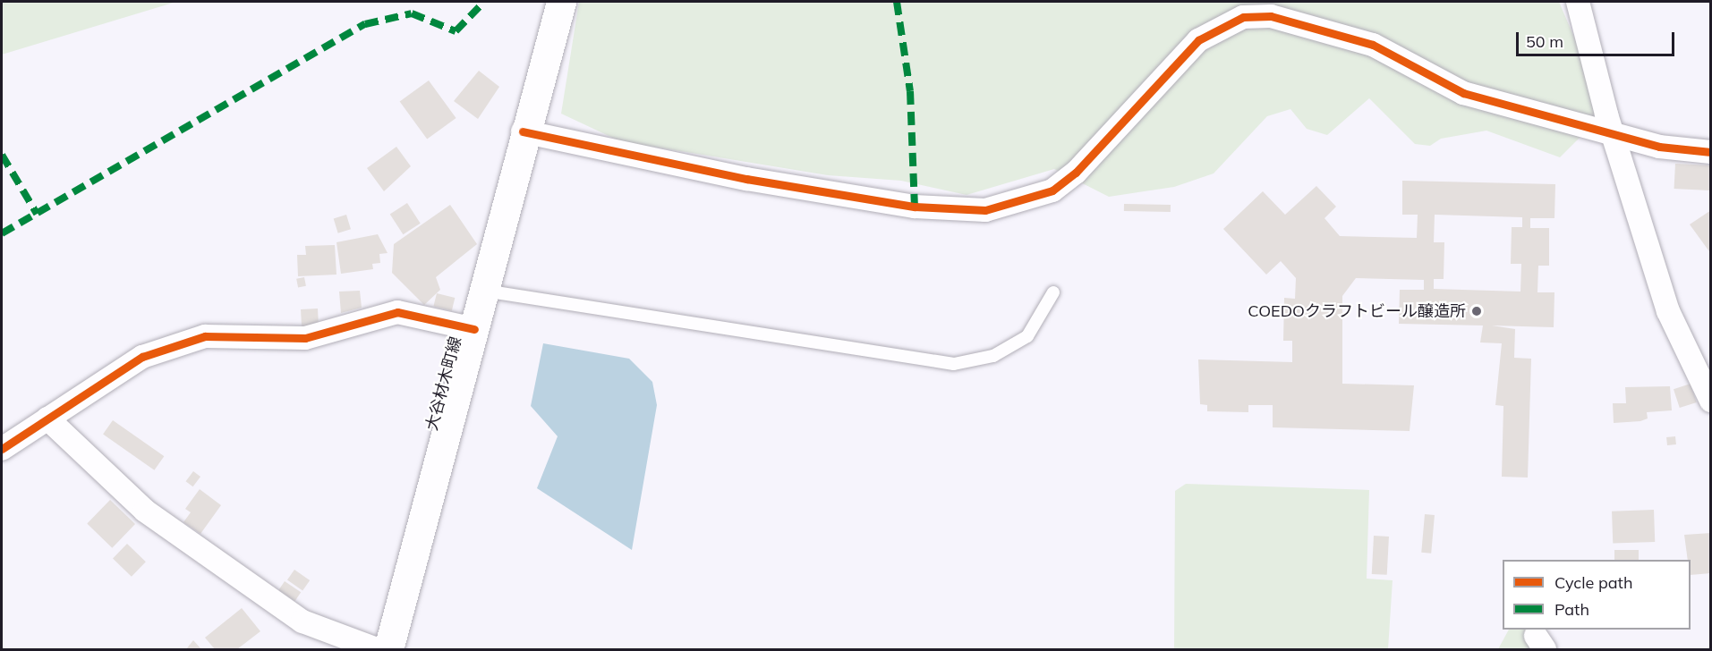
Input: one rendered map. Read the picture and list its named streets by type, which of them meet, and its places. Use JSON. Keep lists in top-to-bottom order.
{
  "streets": {
    "main road": ["大谷材木町線"]
  },
  "places": ["COEDOクラフトビール醸造所"],
  "legend": ["Cycle path", "Path"],
  "scale_bar": "50 m"
}
